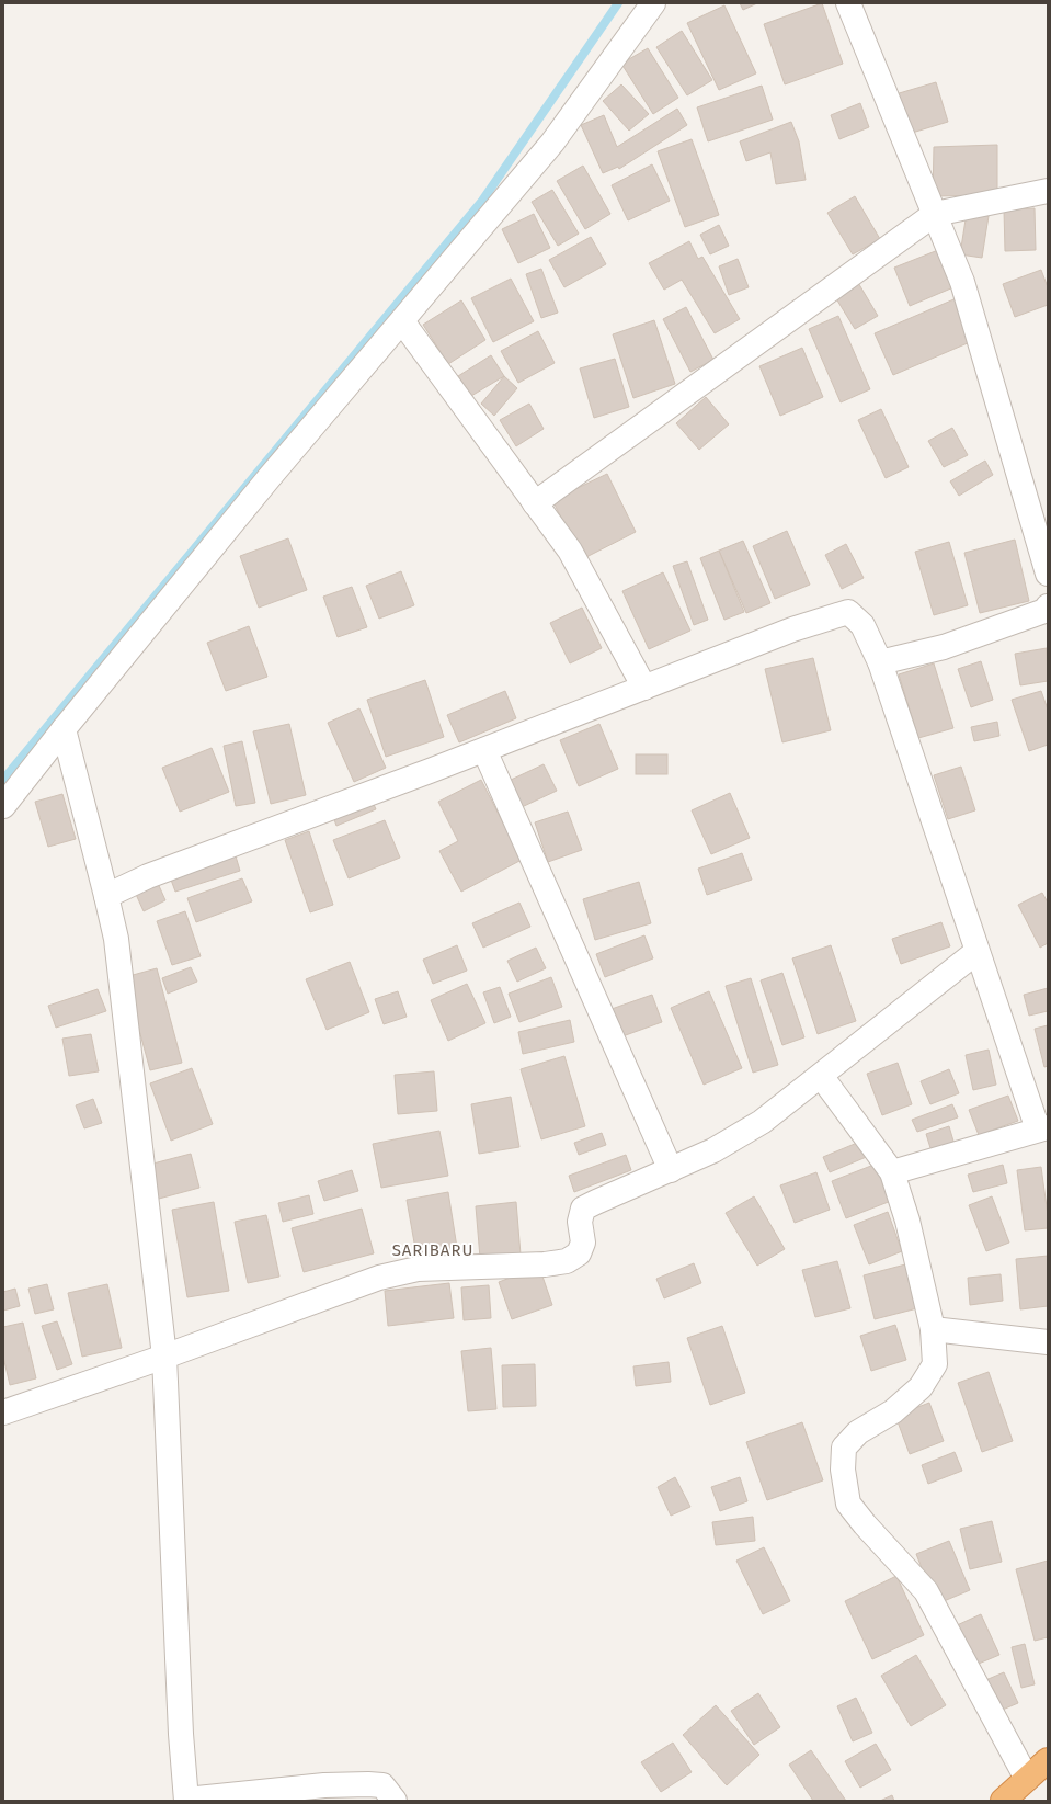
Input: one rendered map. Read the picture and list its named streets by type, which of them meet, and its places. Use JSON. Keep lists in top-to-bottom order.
{
  "districts": ["SARIBARU"]
}
